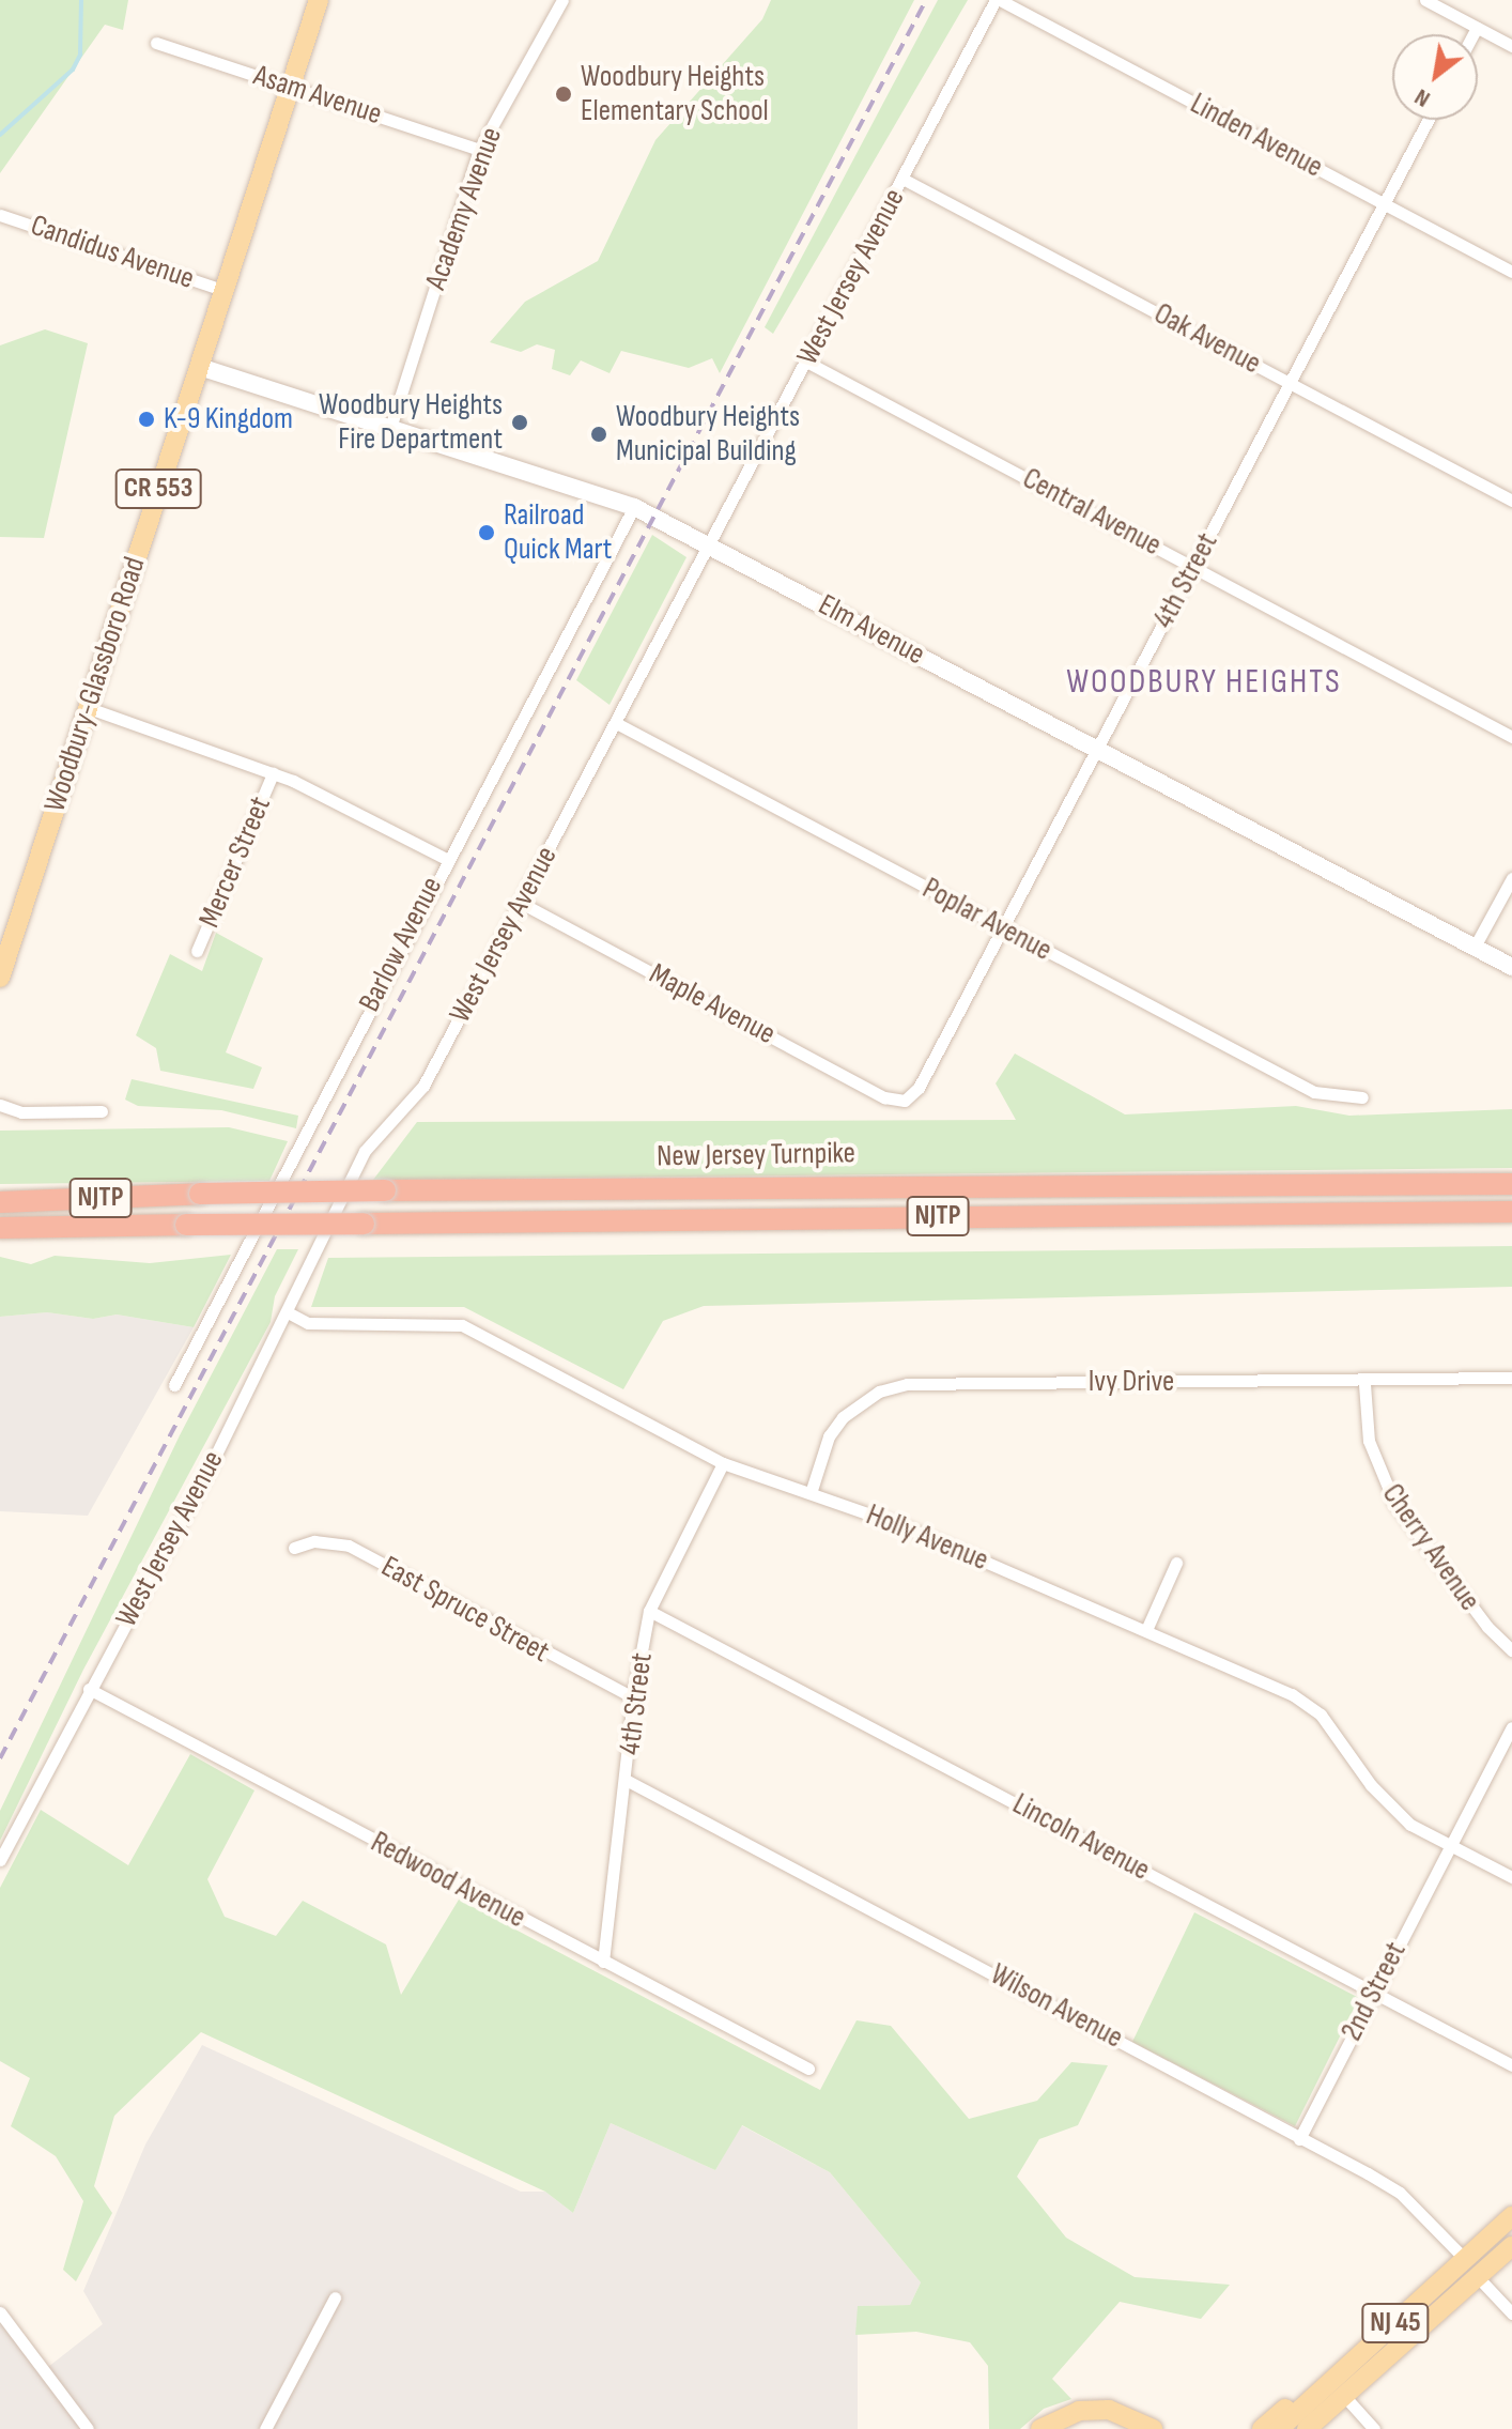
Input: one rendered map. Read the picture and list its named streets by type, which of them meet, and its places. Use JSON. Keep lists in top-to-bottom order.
{
  "streets": {
    "highway": ["New Jersey Turnpike", "NJTP"],
    "main road": [
      "CR 553",
      "Elm Avenue",
      "Woodbury-Glassboro Road",
      "NJ 45"
    ],
    "street": [
      "Asam Avenue",
      "Linden Avenue",
      "Academy Avenue",
      "Candidus Avenue",
      "West Jersey Avenue",
      "Oak Avenue",
      "Central Avenue",
      "4th Street",
      "Mercer Street",
      "Poplar Avenue",
      "Barlow Avenue",
      "Maple Avenue",
      "Ivy Drive",
      "Holly Avenue",
      "Cherry Avenue",
      "East Spruce Street",
      "Lincoln Avenue",
      "Redwood Avenue",
      "2nd Street",
      "Wilson Avenue"
    ]
  },
  "crossings": [
    ["Asam Avenue", "Academy Avenue"],
    ["Asam Avenue", "Woodbury-Glassboro Road"],
    ["Linden Avenue", "West Jersey Avenue"],
    ["Linden Avenue", "4th Street"],
    ["Academy Avenue", "Elm Avenue"],
    ["Candidus Avenue", "Woodbury-Glassboro Road"],
    ["West Jersey Avenue", "Oak Avenue"],
    ["West Jersey Avenue", "Central Avenue"],
    ["West Jersey Avenue", "Elm Avenue"],
    ["West Jersey Avenue", "Poplar Avenue"],
    ["West Jersey Avenue", "Maple Avenue"],
    ["West Jersey Avenue", "Holly Avenue"],
    ["West Jersey Avenue", "Redwood Avenue"],
    ["Oak Avenue", "4th Street"],
    ["Central Avenue", "4th Street"],
    ["4th Street", "Elm Avenue"],
    ["4th Street", "Poplar Avenue"],
    ["4th Street", "Maple Avenue"],
    ["4th Street", "Holly Avenue"],
    ["4th Street", "East Spruce Street"],
    ["4th Street", "Lincoln Avenue"],
    ["4th Street", "Redwood Avenue"],
    ["4th Street", "Wilson Avenue"],
    ["Elm Avenue", "Woodbury-Glassboro Road"],
    ["Elm Avenue", "Barlow Avenue"],
    ["Ivy Drive", "Holly Avenue"],
    ["Ivy Drive", "Cherry Avenue"],
    ["Holly Avenue", "2nd Street"],
    ["Lincoln Avenue", "2nd Street"],
    ["2nd Street", "Wilson Avenue"],
    ["Wilson Avenue", "NJ 45"]
  ],
  "districts": ["WOODBURY HEIGHTS"],
  "places": [
    "Woodbury Heights Elementary School",
    "K-9 Kingdom",
    "Woodbury Heights Fire Department",
    "Woodbury Heights Municipal Building",
    "Railroad Quick Mart"
  ],
  "north": "bottom left"
}
